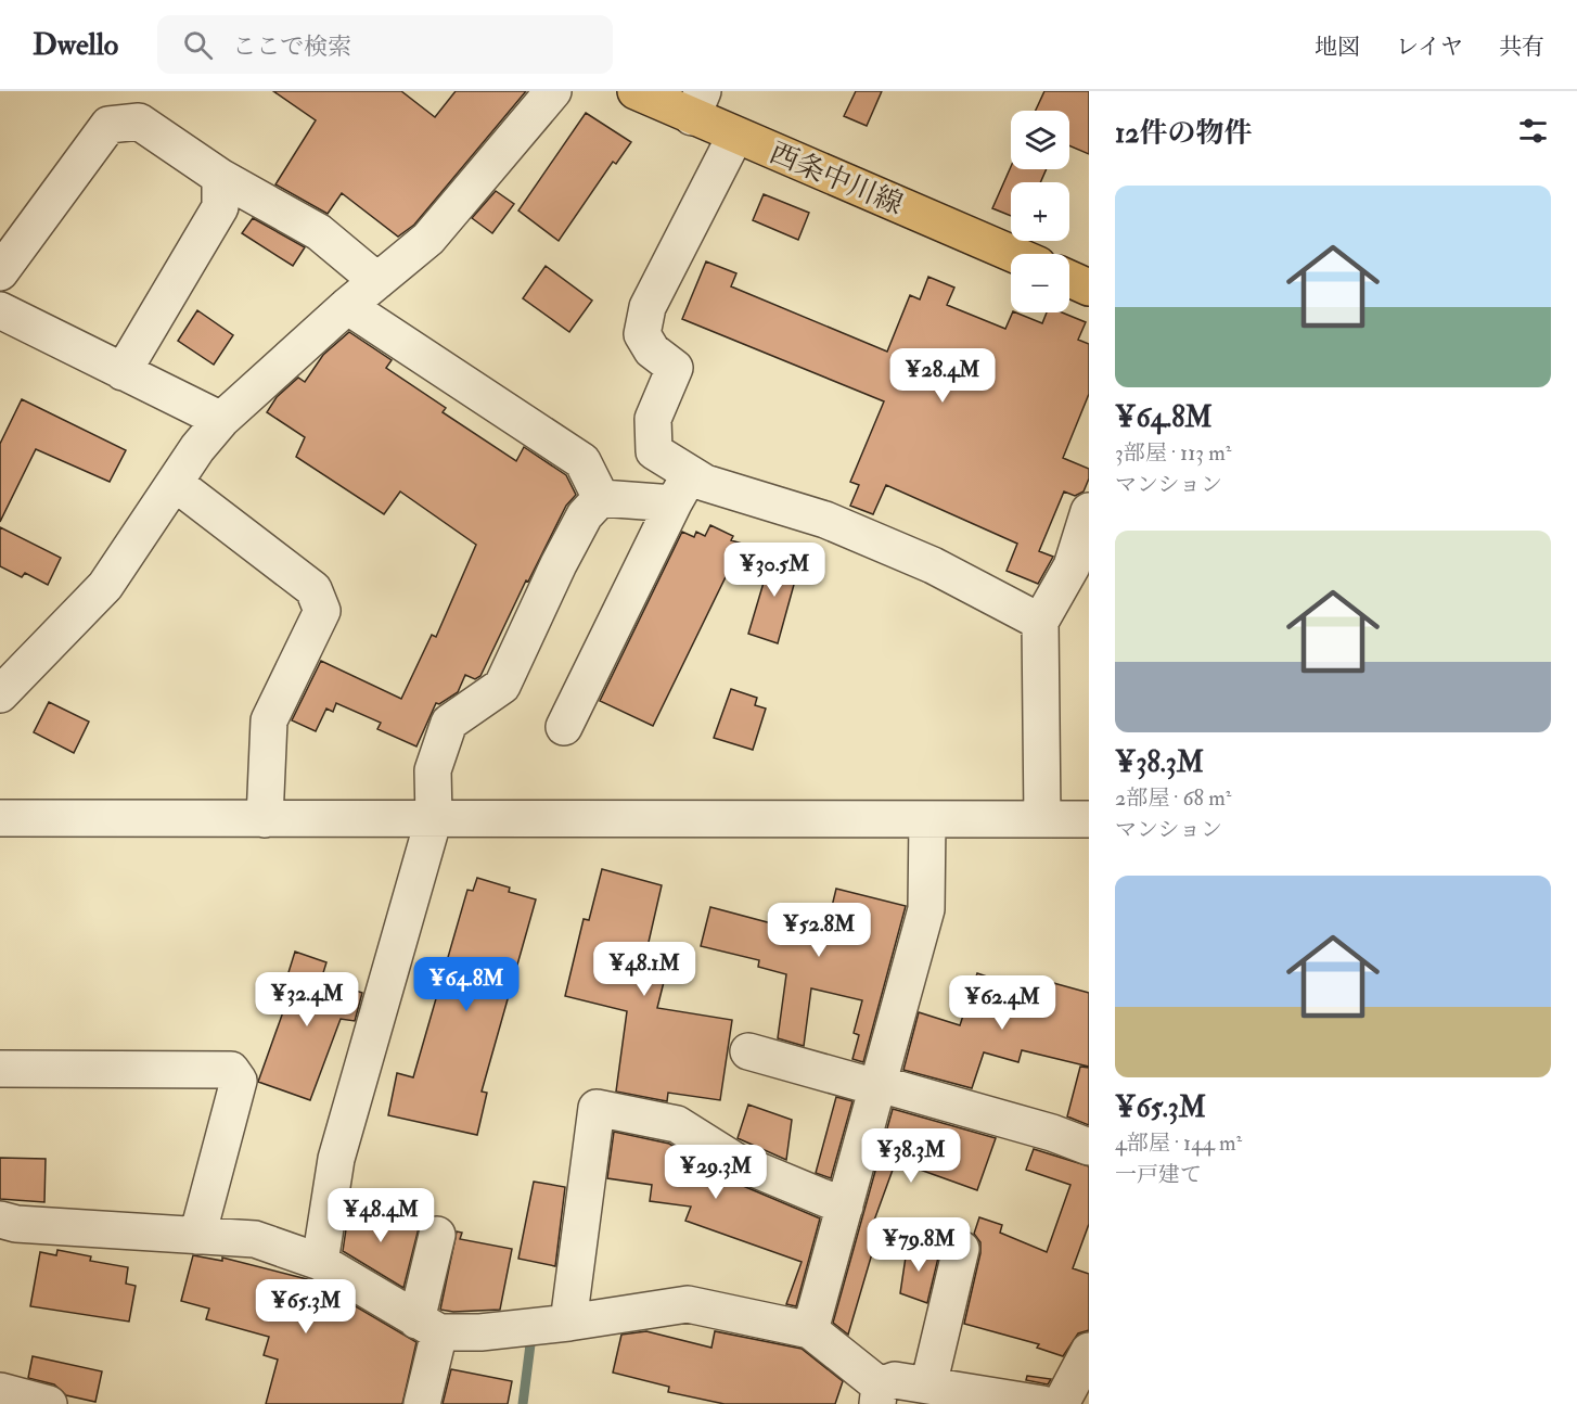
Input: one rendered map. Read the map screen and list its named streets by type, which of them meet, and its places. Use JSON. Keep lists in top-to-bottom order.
{
  "streets": {
    "main road": ["西条中川線"]
  },
  "page": {
    "header": "Dwello",
    "search": "ここで検索",
    "nav": ["地図", "レイヤ", "共有"],
    "heading": "12件の物件",
    "map_buttons": ["+", "−"],
    "list": [
      {
        "name": "¥64.8M",
        "note": "3部屋 · 113 m² · マンション"
      },
      {
        "name": "¥38.3M",
        "note": "2部屋 · 68 m² · マンション"
      },
      {
        "name": "¥65.3M",
        "note": "4部屋 · 144 m² · 一戸建て"
      }
    ],
    "price": [
      "¥28.4M",
      "¥30.5M",
      "¥52.8M",
      "¥48.1M",
      "¥64.8M",
      "¥32.4M",
      "¥62.4M",
      "¥38.3M",
      "¥29.3M",
      "¥48.4M",
      "¥79.8M",
      "¥65.3M"
    ]
  }
}
